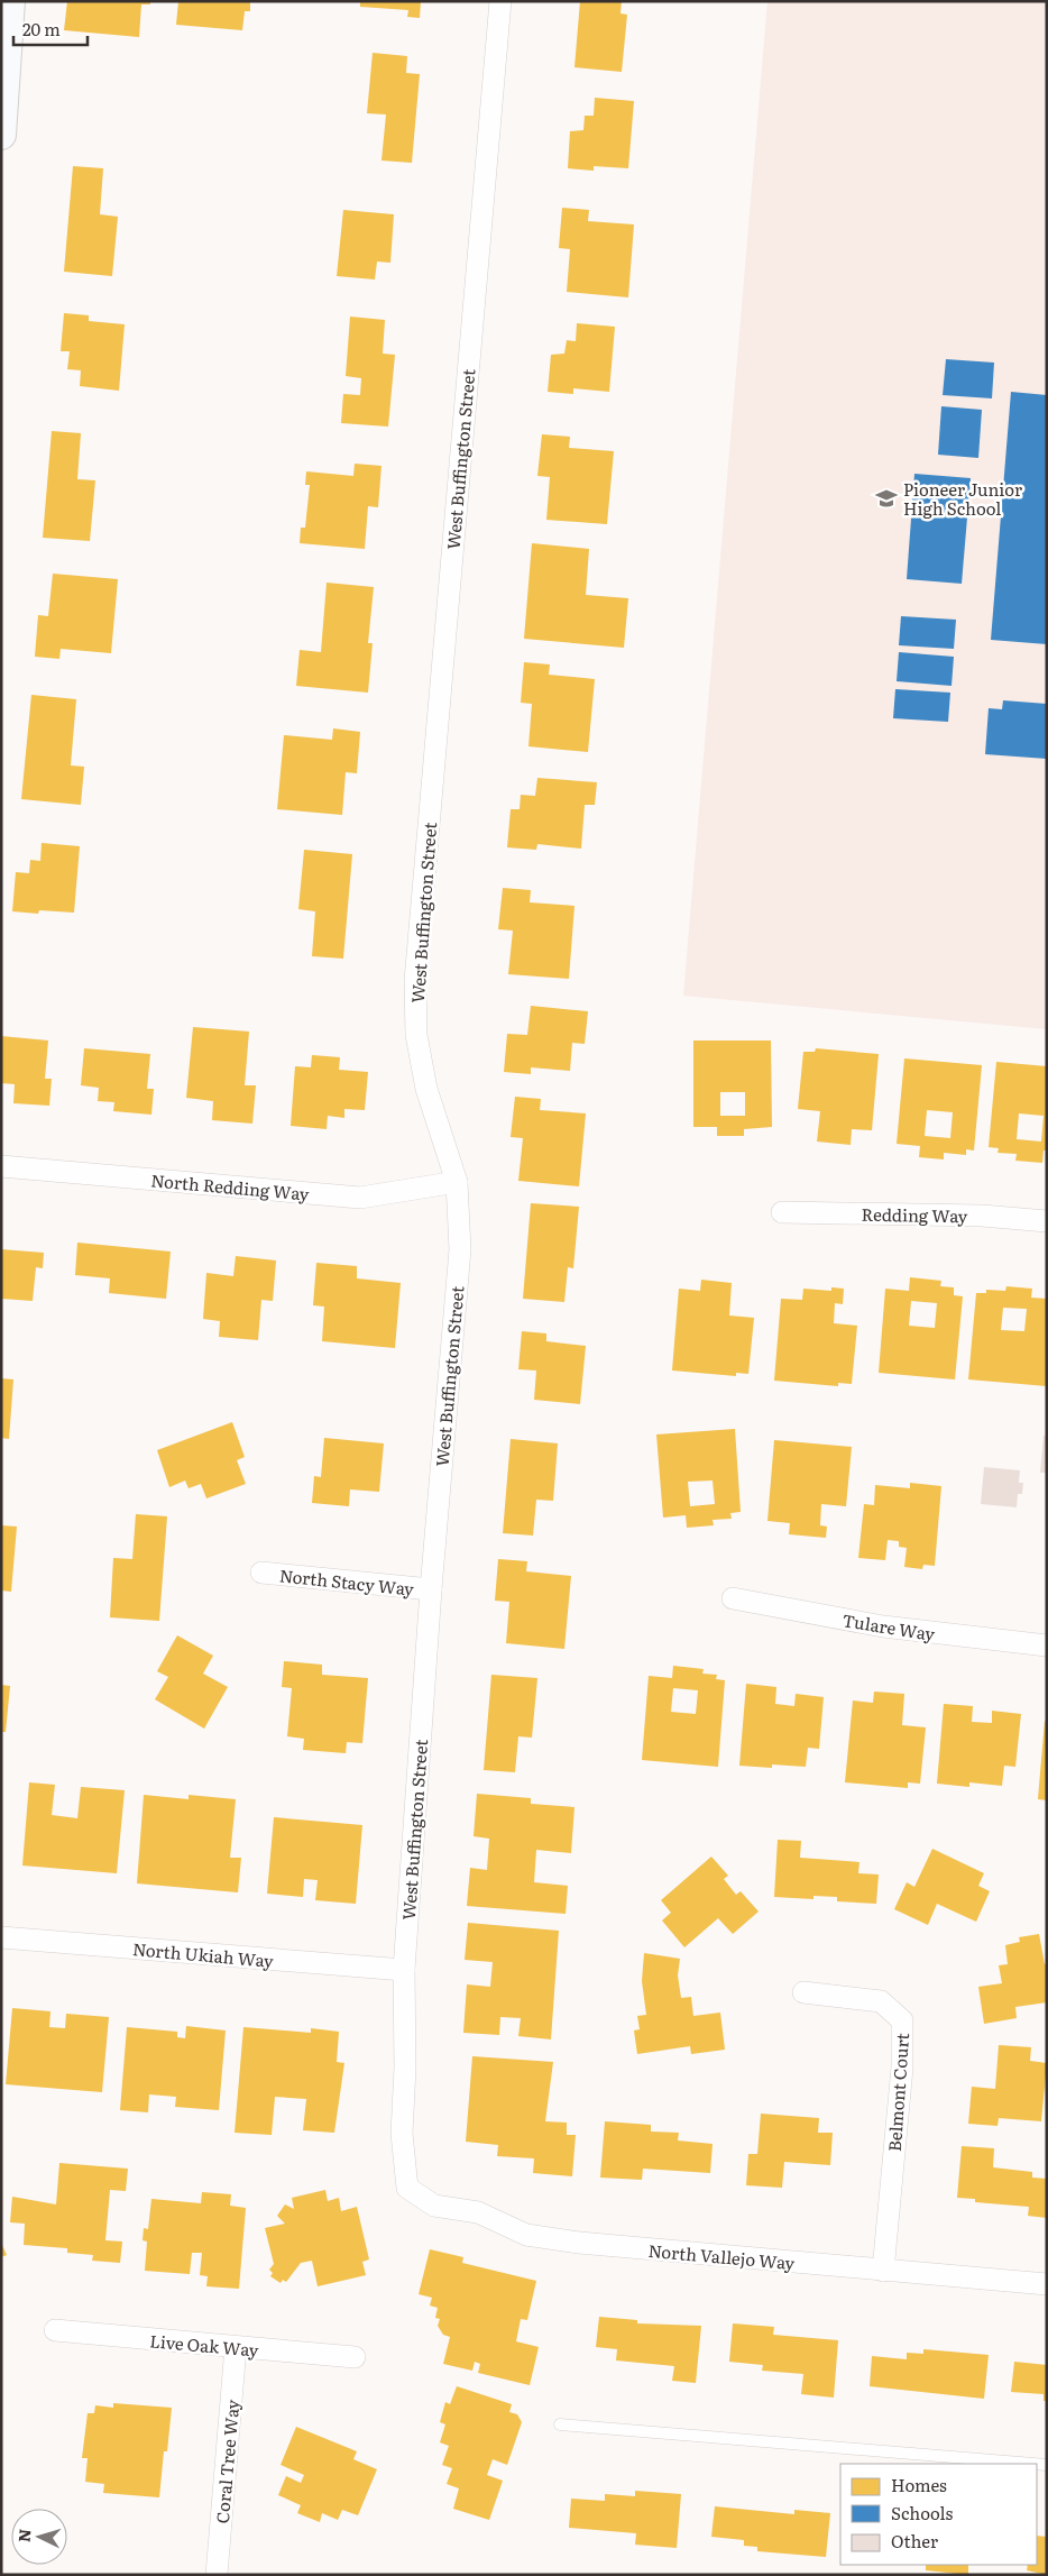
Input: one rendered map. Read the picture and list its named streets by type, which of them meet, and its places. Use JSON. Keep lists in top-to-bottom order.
{
  "streets": {
    "street": [
      "West Buffington Street",
      "North Redding Way",
      "Redding Way",
      "North Stacy Way",
      "Tulare Way",
      "North Ukiah Way",
      "Belmont Court",
      "North Vallejo Way",
      "Live Oak Way",
      "Coral Tree Way"
    ]
  },
  "crossings": [
    ["West Buffington Street", "North Redding Way"],
    ["West Buffington Street", "North Stacy Way"],
    ["West Buffington Street", "North Ukiah Way"],
    ["West Buffington Street", "North Vallejo Way"],
    ["Belmont Court", "North Vallejo Way"],
    ["Live Oak Way", "Coral Tree Way"]
  ],
  "places": {
    "school or university": ["Pioneer Junior High School"]
  },
  "legend": ["Homes", "Schools", "Other"],
  "scale_bar": "20 m",
  "north": "left"
}
